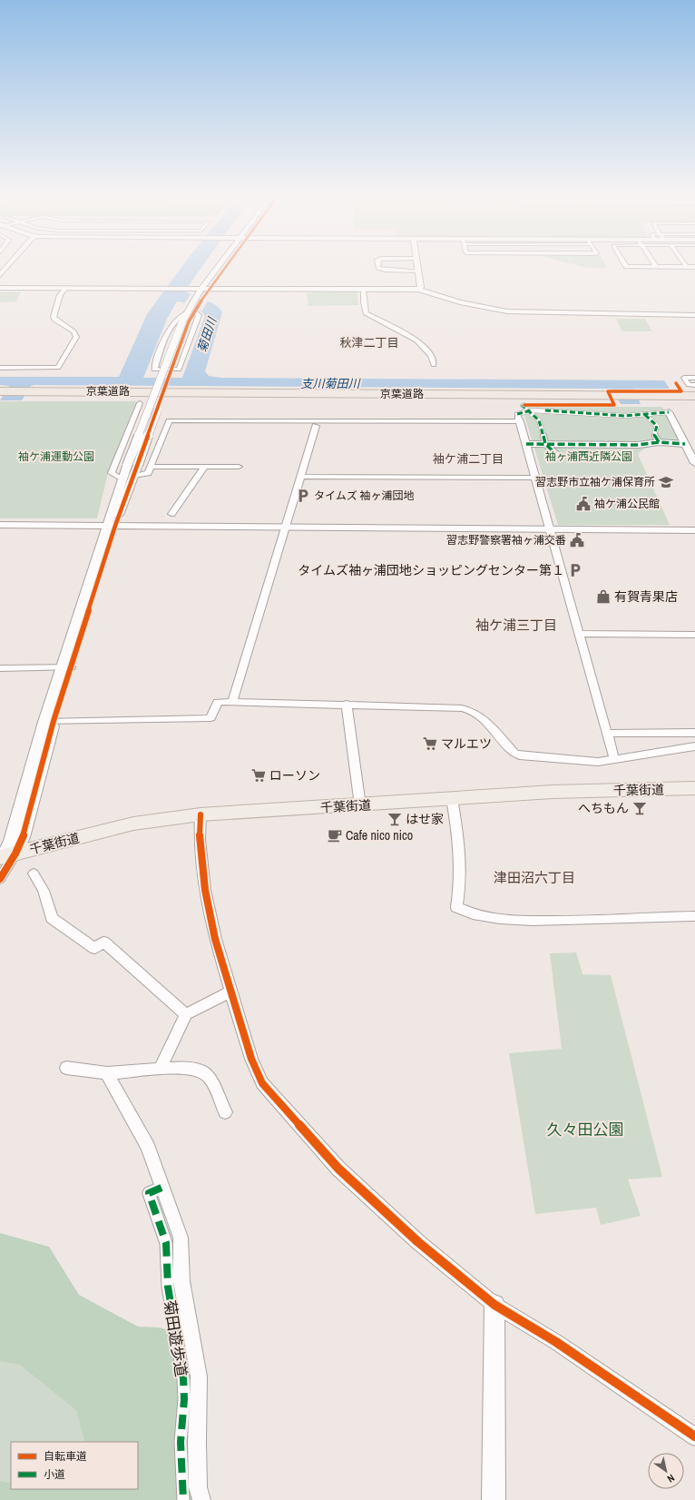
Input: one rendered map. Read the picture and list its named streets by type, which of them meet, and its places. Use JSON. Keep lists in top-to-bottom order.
{
  "streets": {
    "highway": ["京葉道路", "千葉街道"],
    "street": ["菊田遊歩道"]
  },
  "districts": [
    "秋津二丁目",
    "袖ケ浦二丁目",
    "袖ケ浦三丁目",
    "津田沼六丁目"
  ],
  "water": ["菊田川", "支川菊田川"],
  "parks": ["袖ケ浦運動公園", "袖ヶ浦西近隣公園", "久々田公園"],
  "places": {
    "school or university": ["習志野市立袖ケ浦保育所"],
    "parking": ["タイムズ 袖ヶ浦団地", "タイムズ袖ヶ浦団地ショッピングセンター第１"],
    "public building": ["袖ケ浦公民館", "習志野警察署袖ヶ浦交番"],
    "shop": ["有賀青果店"],
    "supermarket": ["マルエツ", "ローソン"],
    "bar": ["へちもん", "はせ家"],
    "cafe": ["Cafe nico nico"]
  },
  "legend": ["自転車道", "小道"],
  "north": "bottom right"
}
